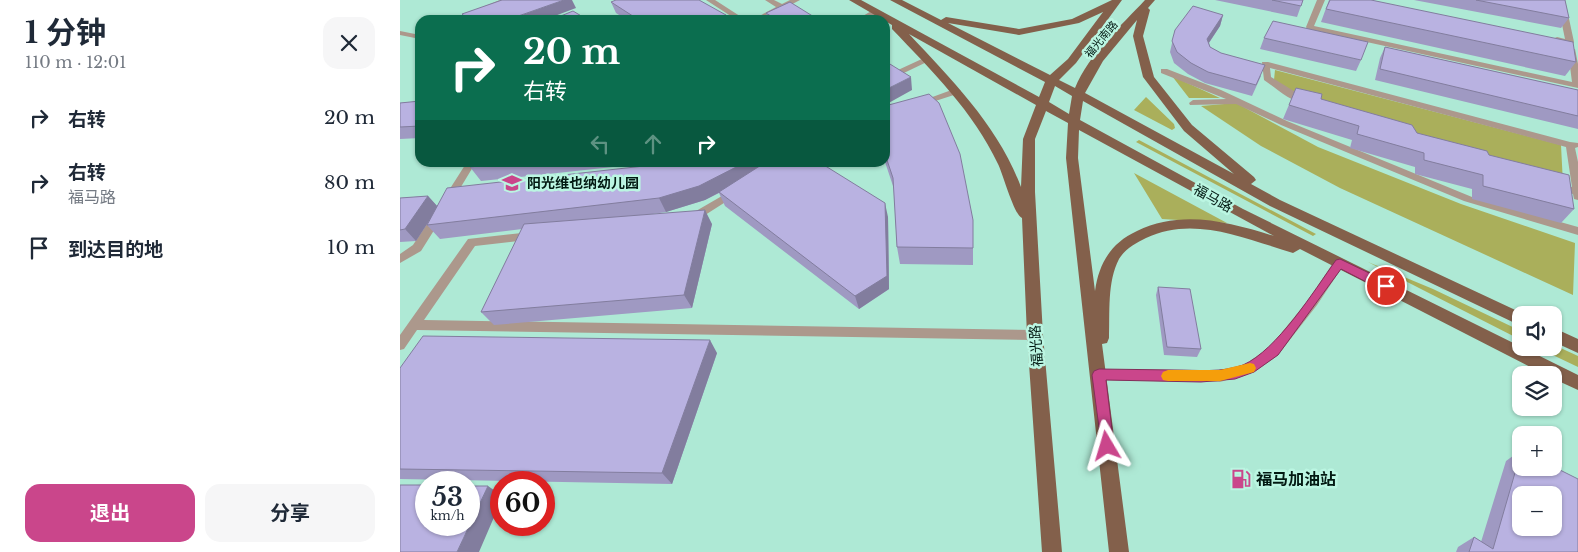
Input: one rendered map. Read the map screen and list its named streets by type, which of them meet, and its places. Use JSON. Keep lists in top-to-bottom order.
{
  "streets": {
    "main road": ["福光南路", "福马路", "福光路"]
  },
  "crossings": [
    ["福光南路", "福马路"],
    ["福光南路", "福光路"],
    ["福马路", "福光路"]
  ],
  "places": {
    "school or university": ["阳光维也纳幼儿园"],
    "fuel station": ["福马加油站"]
  },
  "page": {
    "heading": ["1 分钟", "110 m · 12:01"],
    "turn": ["20 m", "右转"],
    "list": [
      {
        "name": "右转",
        "value": "20 m"
      },
      {
        "name": "右转",
        "note": "福马路",
        "value": "80 m"
      },
      {
        "name": "到达目的地",
        "value": "10 m"
      }
    ],
    "map_buttons": ["+", "−"],
    "speed": "53 km/h",
    "limit": "60",
    "buttons": ["退出", "分享"]
  }
}
